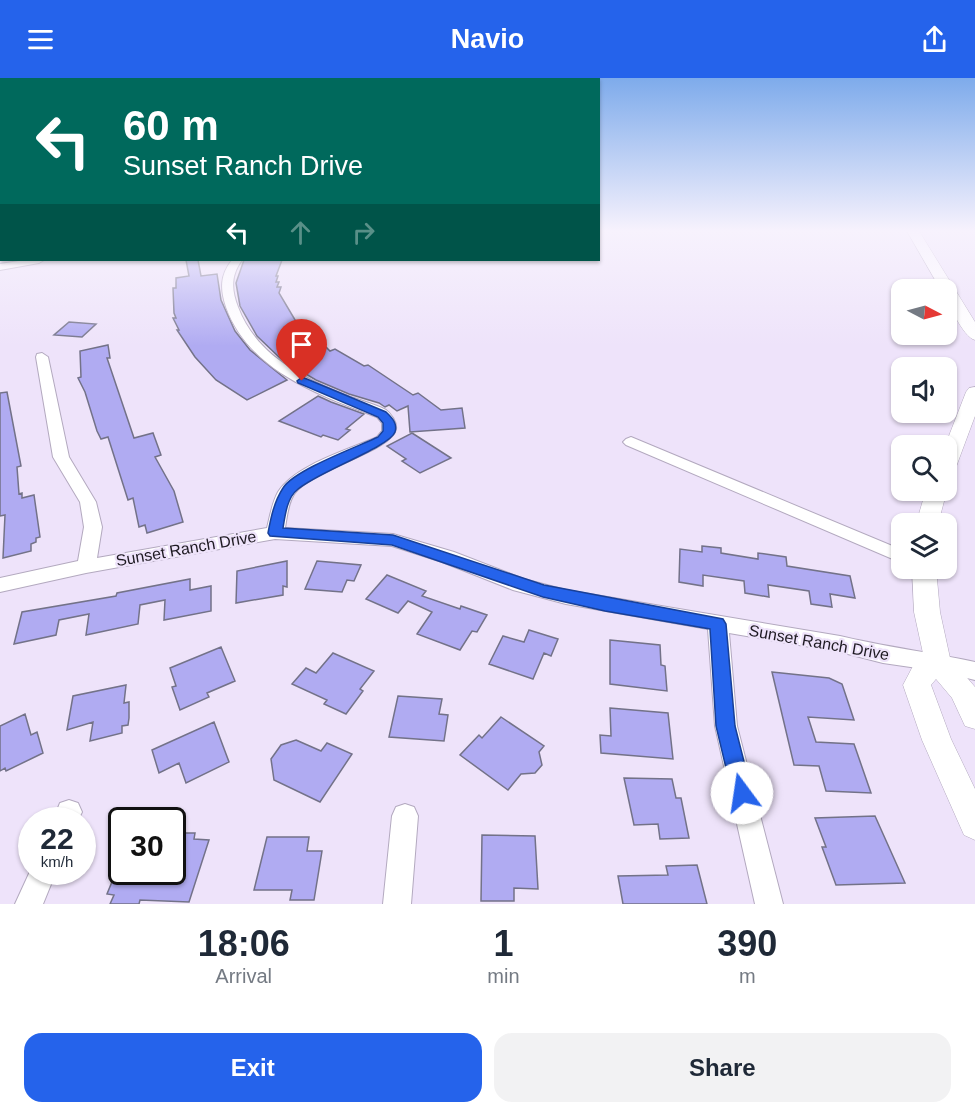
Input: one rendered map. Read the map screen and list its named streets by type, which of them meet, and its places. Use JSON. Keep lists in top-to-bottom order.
{
  "streets": {
    "street": ["Sunset Ranch Drive"]
  },
  "north": "right",
  "page": {
    "header": "Navio",
    "turn": ["60 m", "Sunset Ranch Drive"],
    "speed": "22 km/h",
    "limit": "30",
    "eta": [
      "18:06",
      "Arrival",
      "1",
      "min",
      "390",
      "m"
    ],
    "buttons": ["Exit", "Share"]
  }
}
